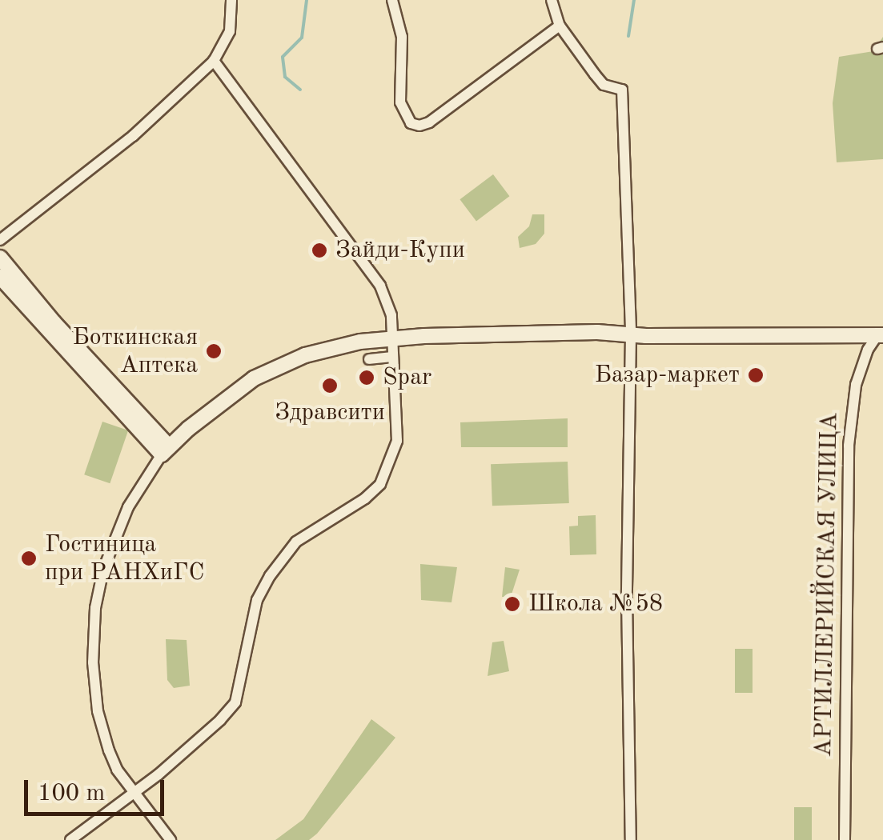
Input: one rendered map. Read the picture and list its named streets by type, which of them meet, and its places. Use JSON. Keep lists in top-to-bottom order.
{
  "streets": {
    "main road": ["АРТИЛЛЕРИЙСКАЯ УЛИЦА"]
  },
  "places": [
    "Зайди-Купи",
    "Боткинская Аптека",
    "Базар-маркет",
    "Spar",
    "Здравсити",
    "Гостиница при РАНХиГС",
    "Школа №58"
  ],
  "scale_bar": "100 m"
}
